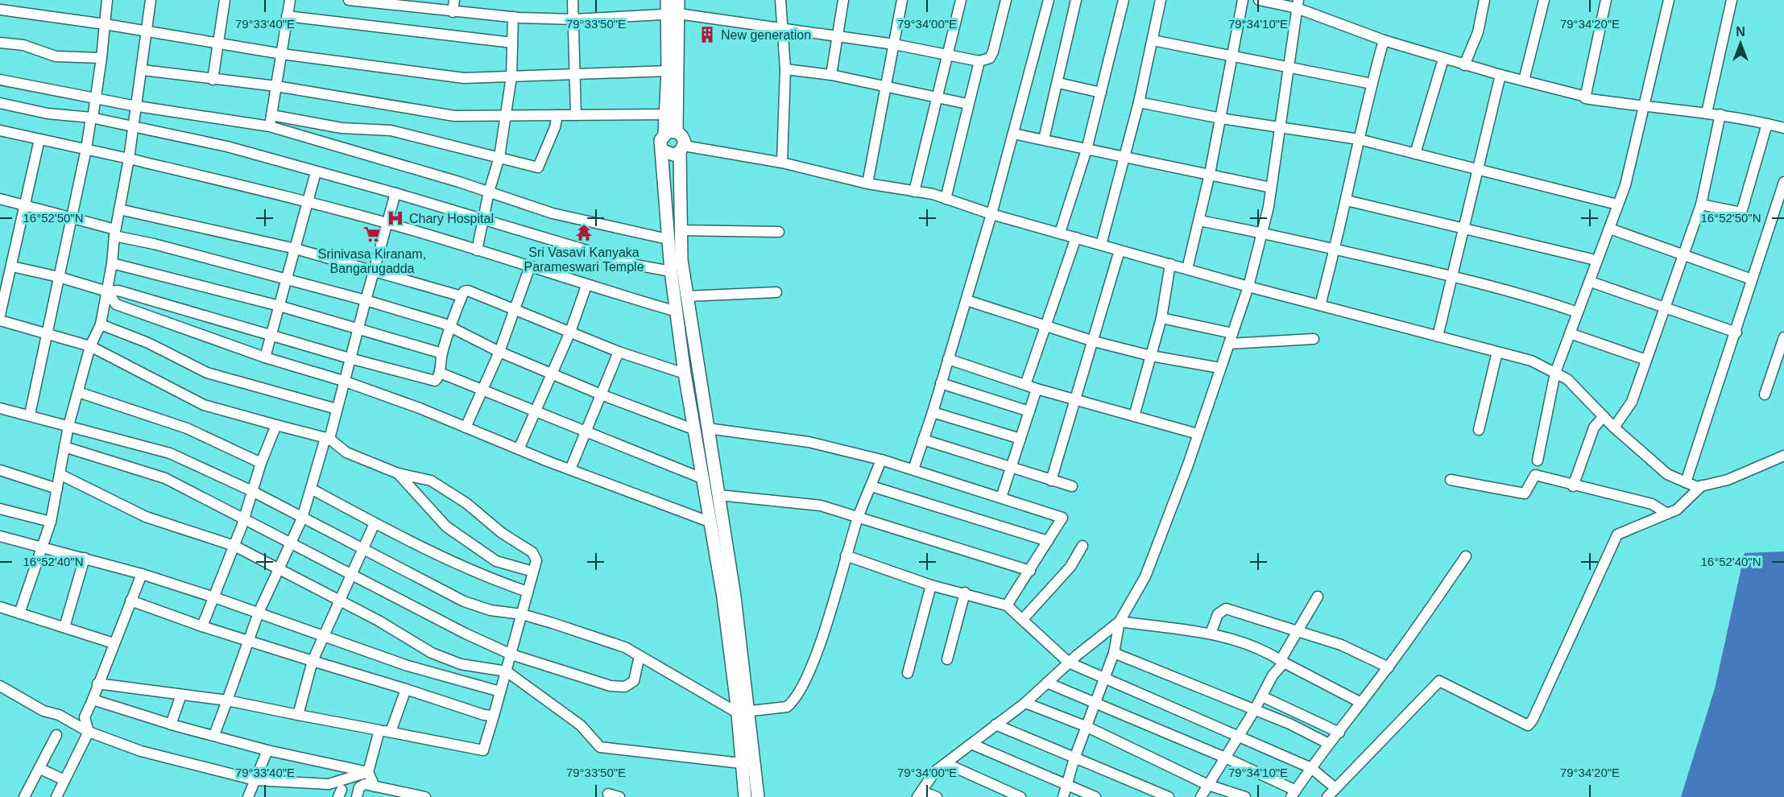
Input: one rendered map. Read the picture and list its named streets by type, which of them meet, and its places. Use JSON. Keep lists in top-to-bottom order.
{
  "places": {
    "building": ["New generation"],
    "hospital": ["Chary Hospital"],
    "temple": ["Sri Vasavi Kanyaka Parameswari Temple"],
    "supermarket": ["Srinivasa Kiranam, Bangarugadda"]
  },
  "north": "top",
  "coordinates": [
    "79°33'40\"E",
    "79°33'50\"E",
    "79°34'00\"E",
    "79°34'10\"E",
    "79°34'20\"E",
    "16°52'50\"N",
    "16°52'40\"N"
  ]
}
